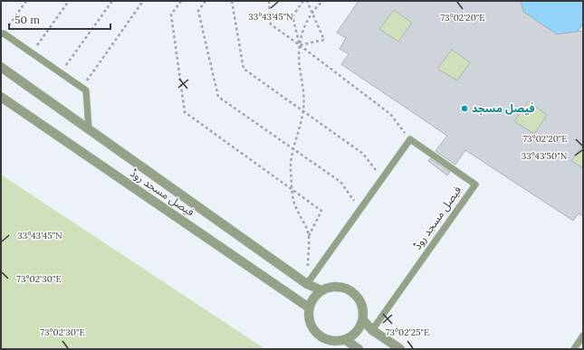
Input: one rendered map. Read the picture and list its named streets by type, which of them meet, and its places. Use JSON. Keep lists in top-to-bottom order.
{
  "streets": {
    "street": ["فیصل مسجد روڈ"]
  },
  "places": ["فیصل مسجد"],
  "scale_bar": "50 m",
  "coordinates": [
    "33°43'45\"N",
    "73°02'20\"E",
    "33°43'50\"N",
    "73°02'30\"E",
    "73°02'25\"E"
  ]
}
